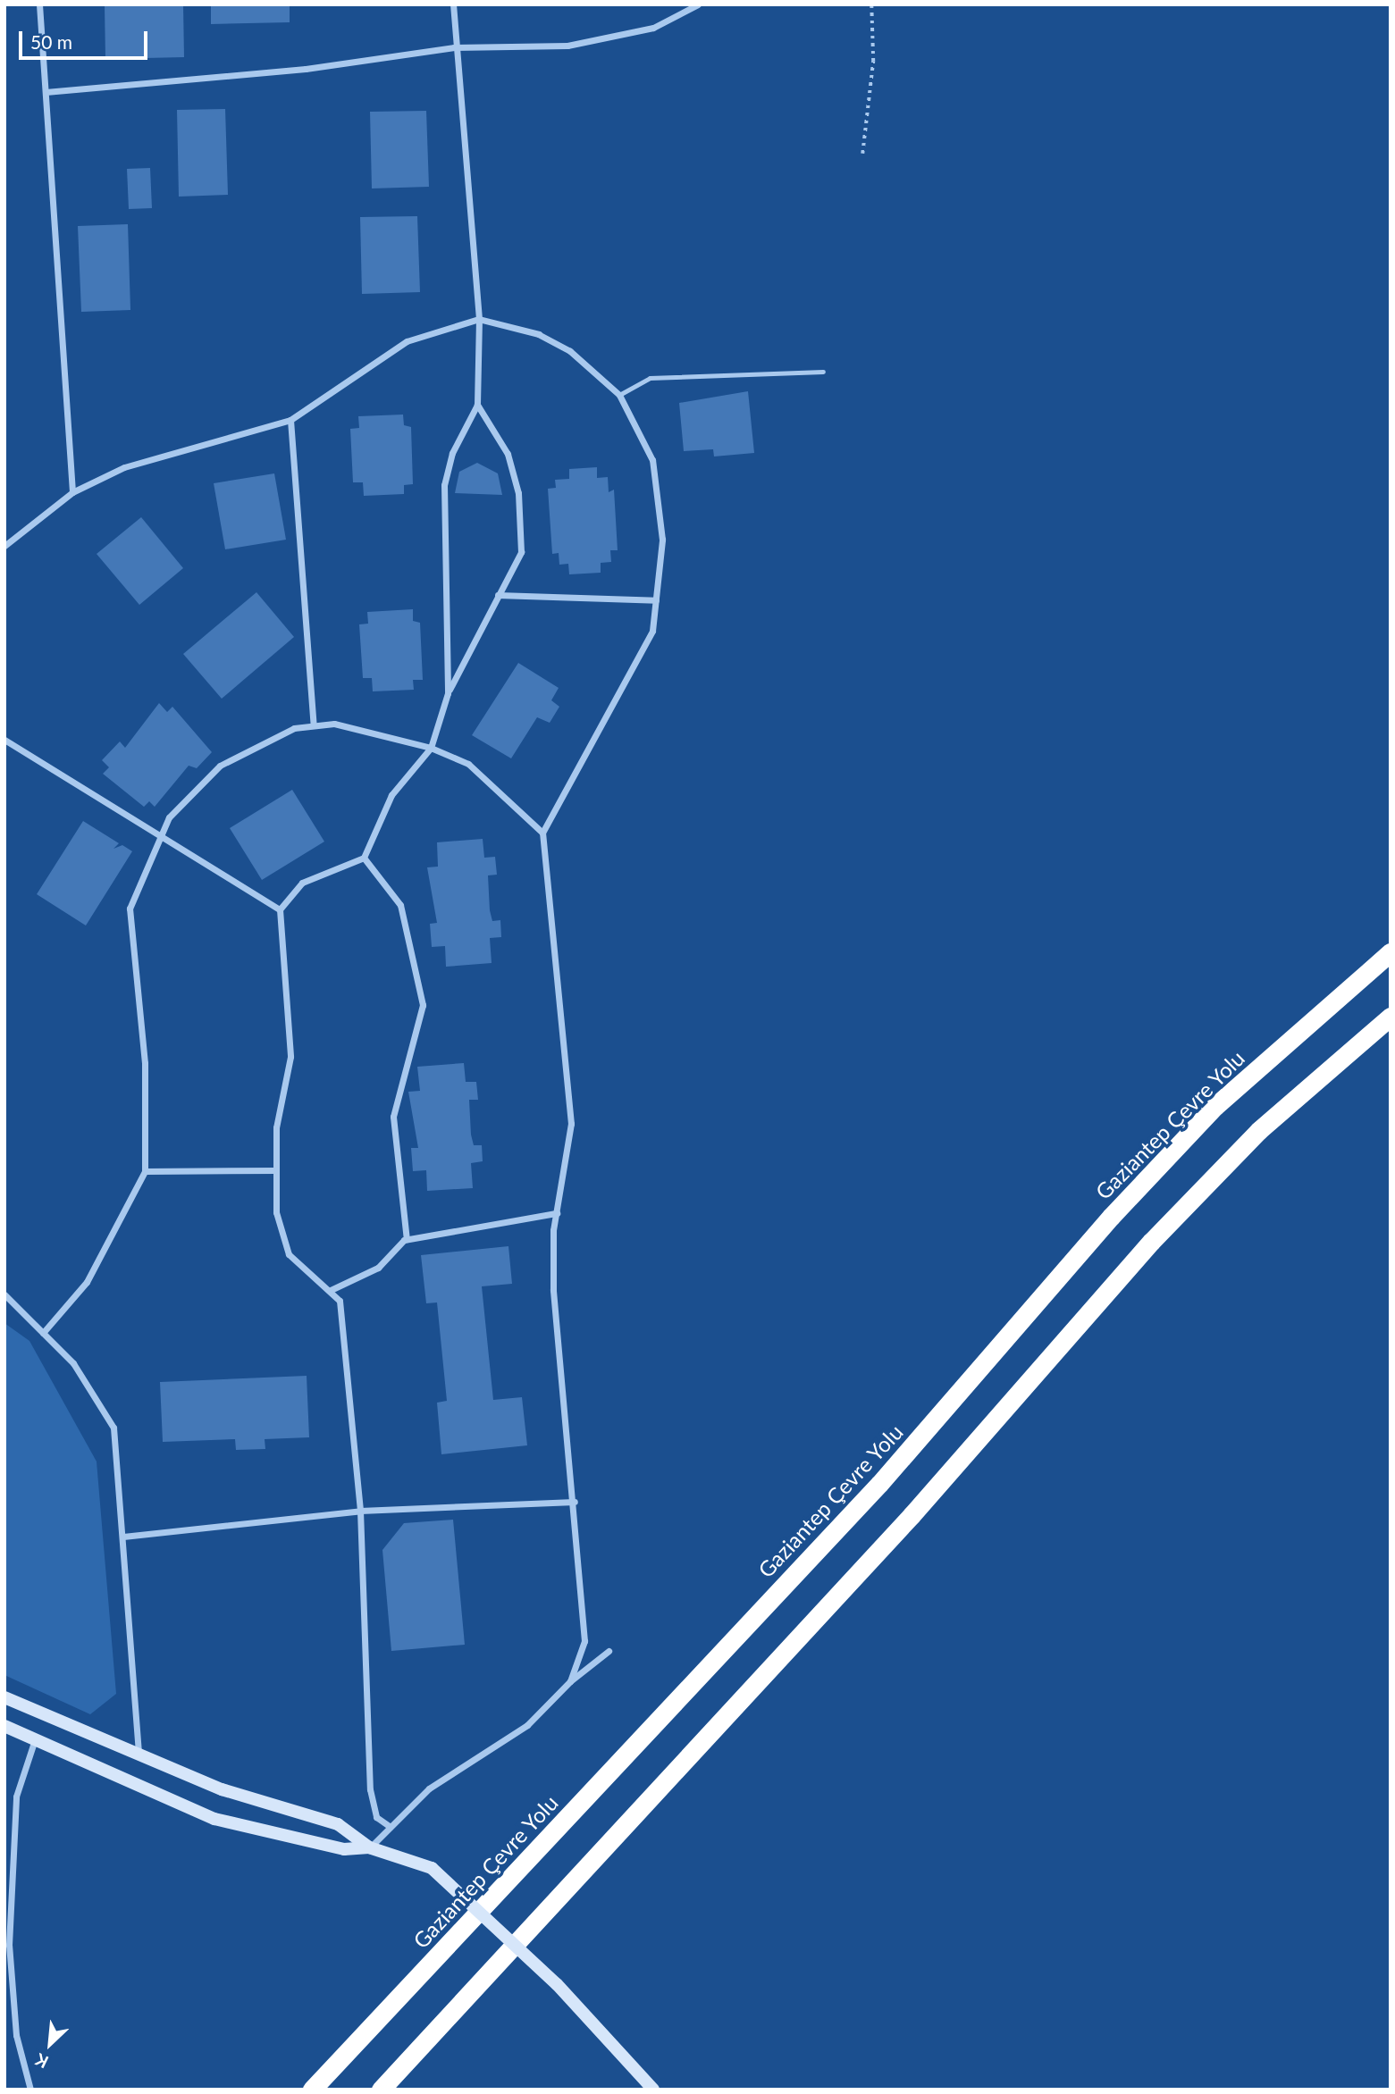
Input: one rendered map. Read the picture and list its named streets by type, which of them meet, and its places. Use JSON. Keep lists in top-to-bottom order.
{
  "streets": {
    "highway": ["Gaziantep Çevre Yolu"]
  },
  "scale_bar": "50 m",
  "north": "bottom left"
}
